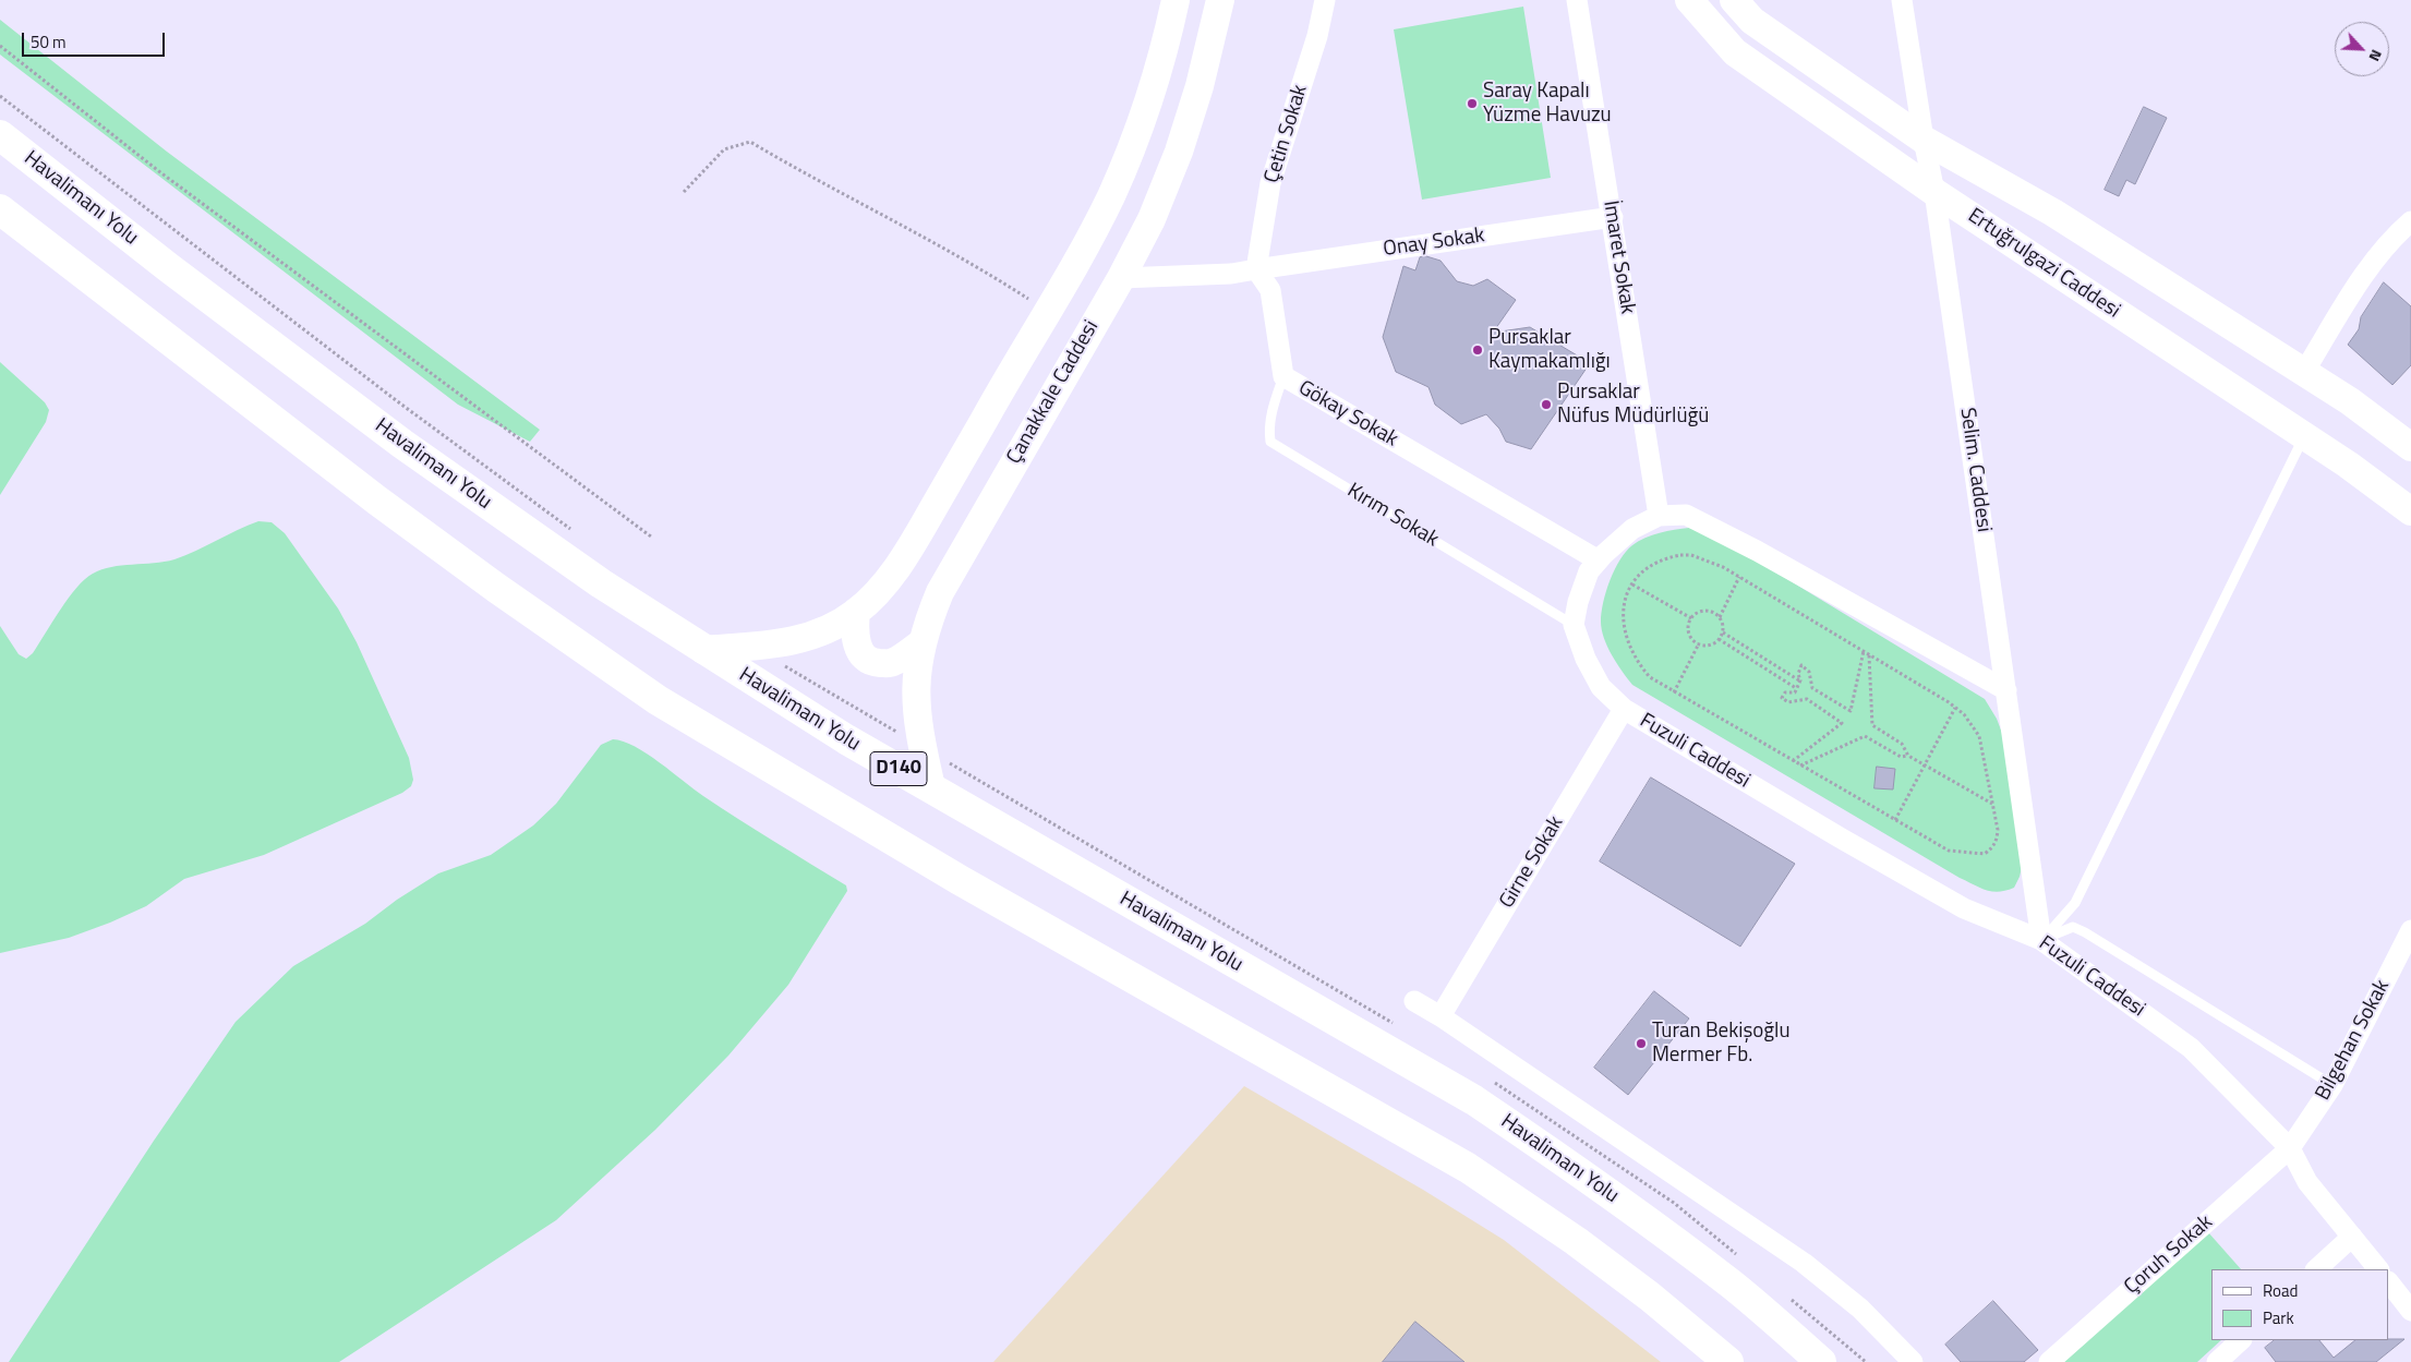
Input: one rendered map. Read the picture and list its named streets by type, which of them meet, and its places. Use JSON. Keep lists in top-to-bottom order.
{
  "streets": {
    "highway": ["Havalimanı Yolu", "D140"],
    "main road": ["Ertuğrulgazi Caddesi", "Çanakkale Caddesi"],
    "street": [
      "Çetin Sokak",
      "Onay Sokak",
      "İmaret Sokak",
      "Gökay Sokak",
      "Selim. Caddesi",
      "Fuzuli Caddesi",
      "Girne Sokak",
      "Bilgehan Sokak",
      "Çoruh Sokak"
    ],
    "lane": ["Kırım Sokak"]
  },
  "crossings": [
    ["Çetin Sokak", "Onay Sokak"],
    ["Çetin Sokak", "Gökay Sokak"],
    ["Havalimanı Yolu", "Çanakkale Caddesi"],
    ["Onay Sokak", "İmaret Sokak"],
    ["Onay Sokak", "Gökay Sokak"],
    ["İmaret Sokak", "Fuzuli Caddesi"],
    ["Ertuğrulgazi Caddesi", "Selim. Caddesi"],
    ["Gökay Sokak", "Kırım Sokak"],
    ["Gökay Sokak", "Fuzuli Caddesi"],
    ["Selim. Caddesi", "Fuzuli Caddesi"],
    ["Kırım Sokak", "Fuzuli Caddesi"],
    ["Fuzuli Caddesi", "Girne Sokak"],
    ["Fuzuli Caddesi", "Bilgehan Sokak"],
    ["Fuzuli Caddesi", "Çoruh Sokak"],
    ["Bilgehan Sokak", "Çoruh Sokak"]
  ],
  "places": [
    "Saray Kapalı Yüzme Havuzu",
    "Pursaklar Kaymakamlığı",
    "Pursaklar Nüfus Müdürlüğü",
    "Turan Bekişoğlu Mermer Fb."
  ],
  "legend": ["Road", "Park"],
  "scale_bar": "50 m",
  "north": "bottom right"
}
